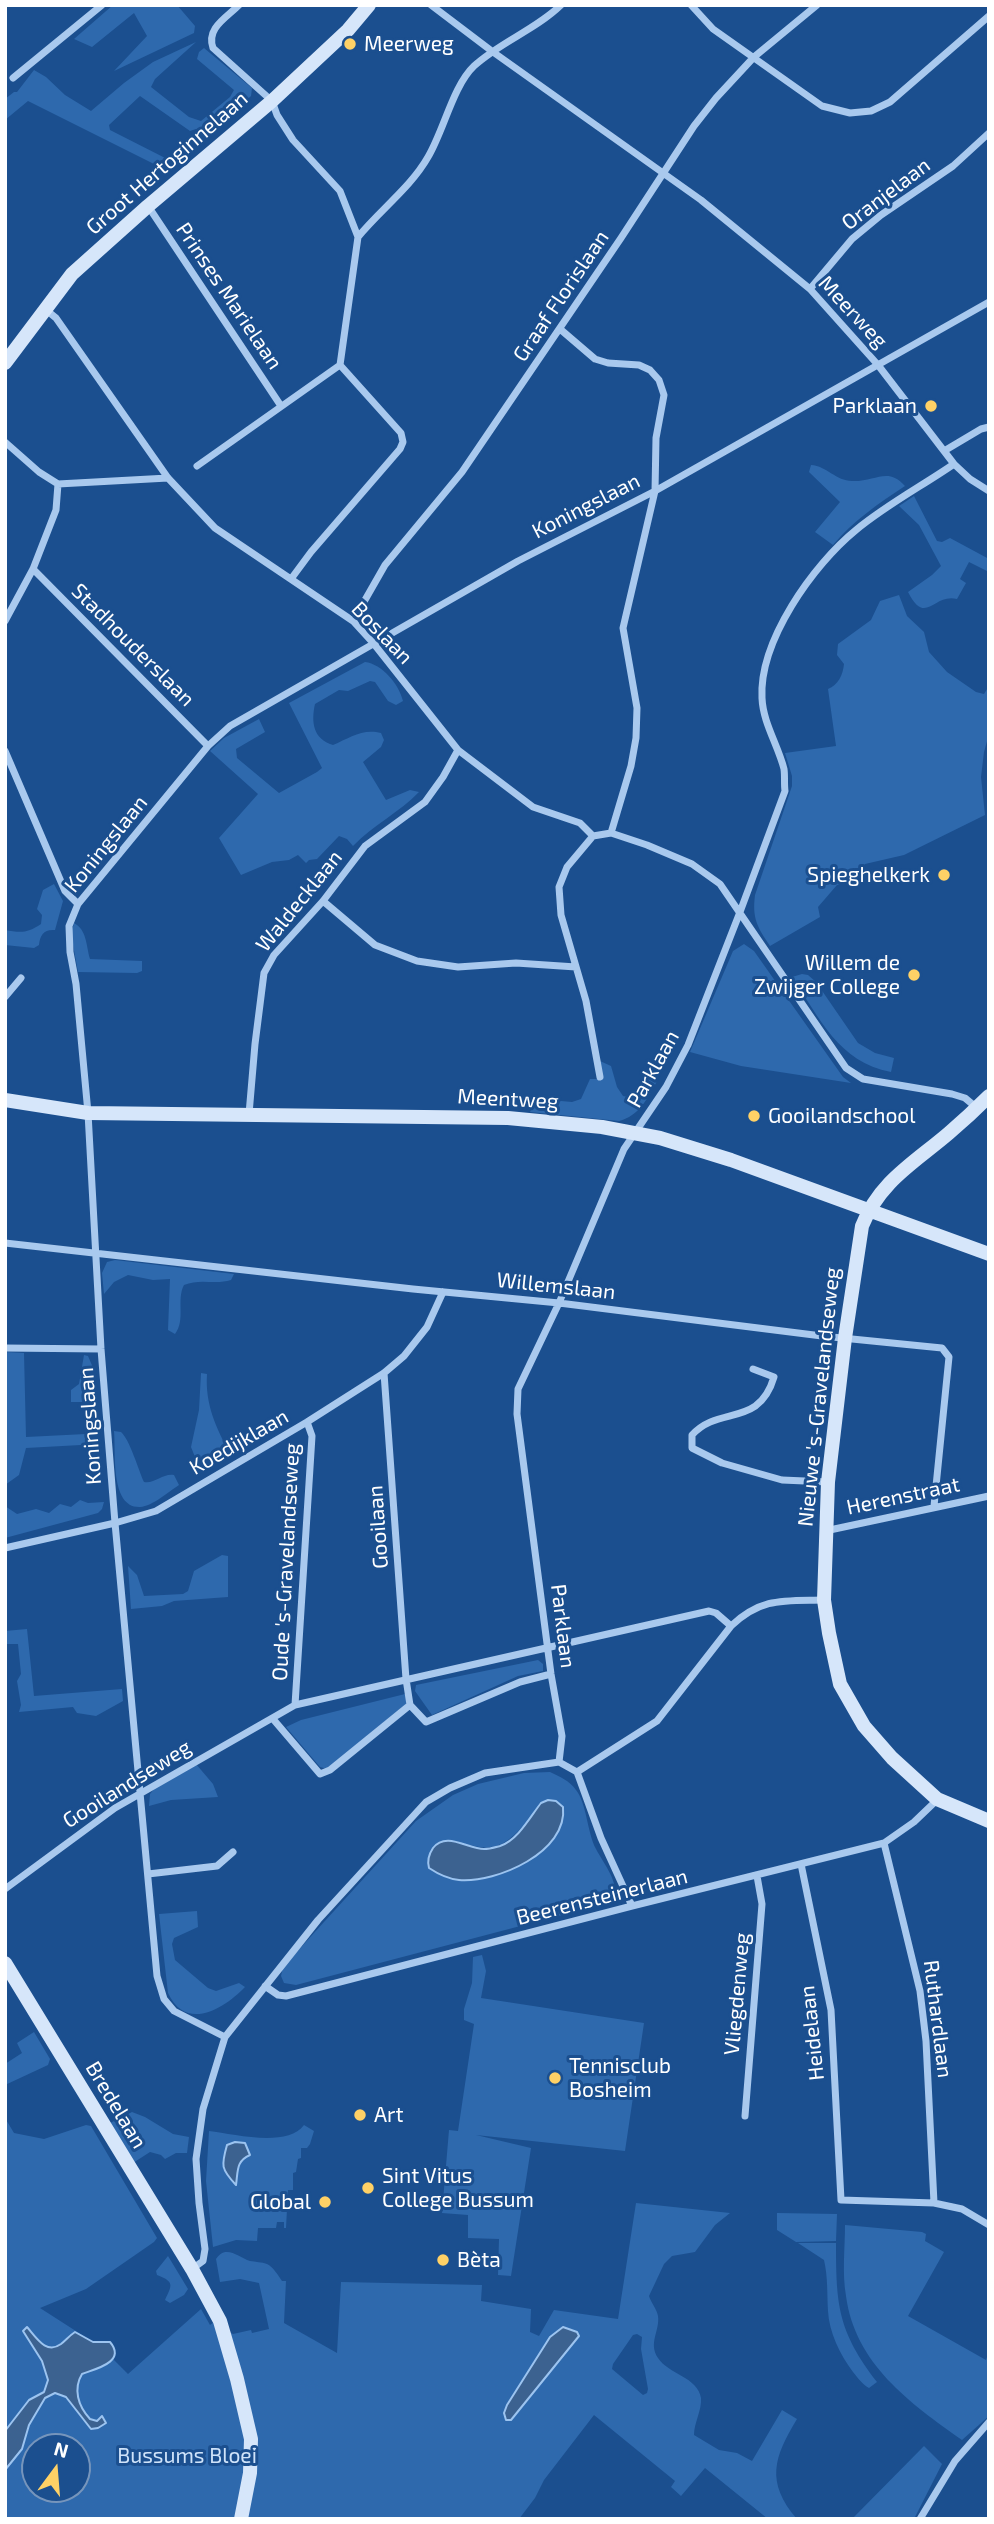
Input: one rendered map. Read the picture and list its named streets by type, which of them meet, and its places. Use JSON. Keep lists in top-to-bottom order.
{
  "streets": {
    "main road": [
      "Groot Hertoginnelaan",
      "Meentweg",
      "Nieuwe 's-Gravelandseweg",
      "Bredelaan"
    ],
    "street": [
      "Oranjelaan",
      "Prinses Marielaan",
      "Graaf Florislaan",
      "Meerweg",
      "Koningslaan",
      "Boslaan",
      "Stadhouderslaan",
      "Waldecklaan",
      "Parklaan",
      "Willemslaan",
      "Koedijklaan",
      "Herenstraat",
      "Gooilaan",
      "Oude 's-Gravelandseweg",
      "Gooilandseweg",
      "Beerensteinerlaan",
      "Vliegdenweg",
      "Ruthardlaan",
      "Heidelaan"
    ]
  },
  "crossings": [
    ["Groot Hertoginnelaan", "Prinses Marielaan"],
    ["Groot Hertoginnelaan", "Boslaan"],
    ["Oranjelaan", "Meerweg"],
    ["Graaf Florislaan", "Meerweg"],
    ["Graaf Florislaan", "Boslaan"],
    ["Meerweg", "Koningslaan"],
    ["Meerweg", "Parklaan"],
    ["Koningslaan", "Boslaan"],
    ["Koningslaan", "Stadhouderslaan"],
    ["Koningslaan", "Meentweg"],
    ["Koningslaan", "Willemslaan"],
    ["Koningslaan", "Koedijklaan"],
    ["Koningslaan", "Gooilandseweg"],
    ["Boslaan", "Waldecklaan"],
    ["Waldecklaan", "Meentweg"],
    ["Parklaan", "Meentweg"],
    ["Parklaan", "Willemslaan"],
    ["Parklaan", "Gooilandseweg"],
    ["Meentweg", "Nieuwe 's-Gravelandseweg"],
    ["Willemslaan", "Nieuwe 's-Gravelandseweg"],
    ["Willemslaan", "Koedijklaan"],
    ["Willemslaan", "Herenstraat"],
    ["Nieuwe 's-Gravelandseweg", "Herenstraat"],
    ["Nieuwe 's-Gravelandseweg", "Beerensteinerlaan"],
    ["Koedijklaan", "Gooilaan"],
    ["Koedijklaan", "Oude 's-Gravelandseweg"],
    ["Gooilaan", "Gooilandseweg"],
    ["Oude 's-Gravelandseweg", "Gooilandseweg"],
    ["Beerensteinerlaan", "Vliegdenweg"],
    ["Beerensteinerlaan", "Ruthardlaan"],
    ["Beerensteinerlaan", "Heidelaan"],
    ["Ruthardlaan", "Heidelaan"]
  ],
  "parks": ["Bussums Bloei"],
  "places": [
    "Meerweg",
    "Parklaan",
    "Spieghelkerk",
    "Willem de Zwijger College",
    "Gooilandschool",
    "Tennisclub Bosheim",
    "Art",
    "Sint Vitus College Bussum",
    "Global",
    "Bèta"
  ],
  "north": "top"
}
